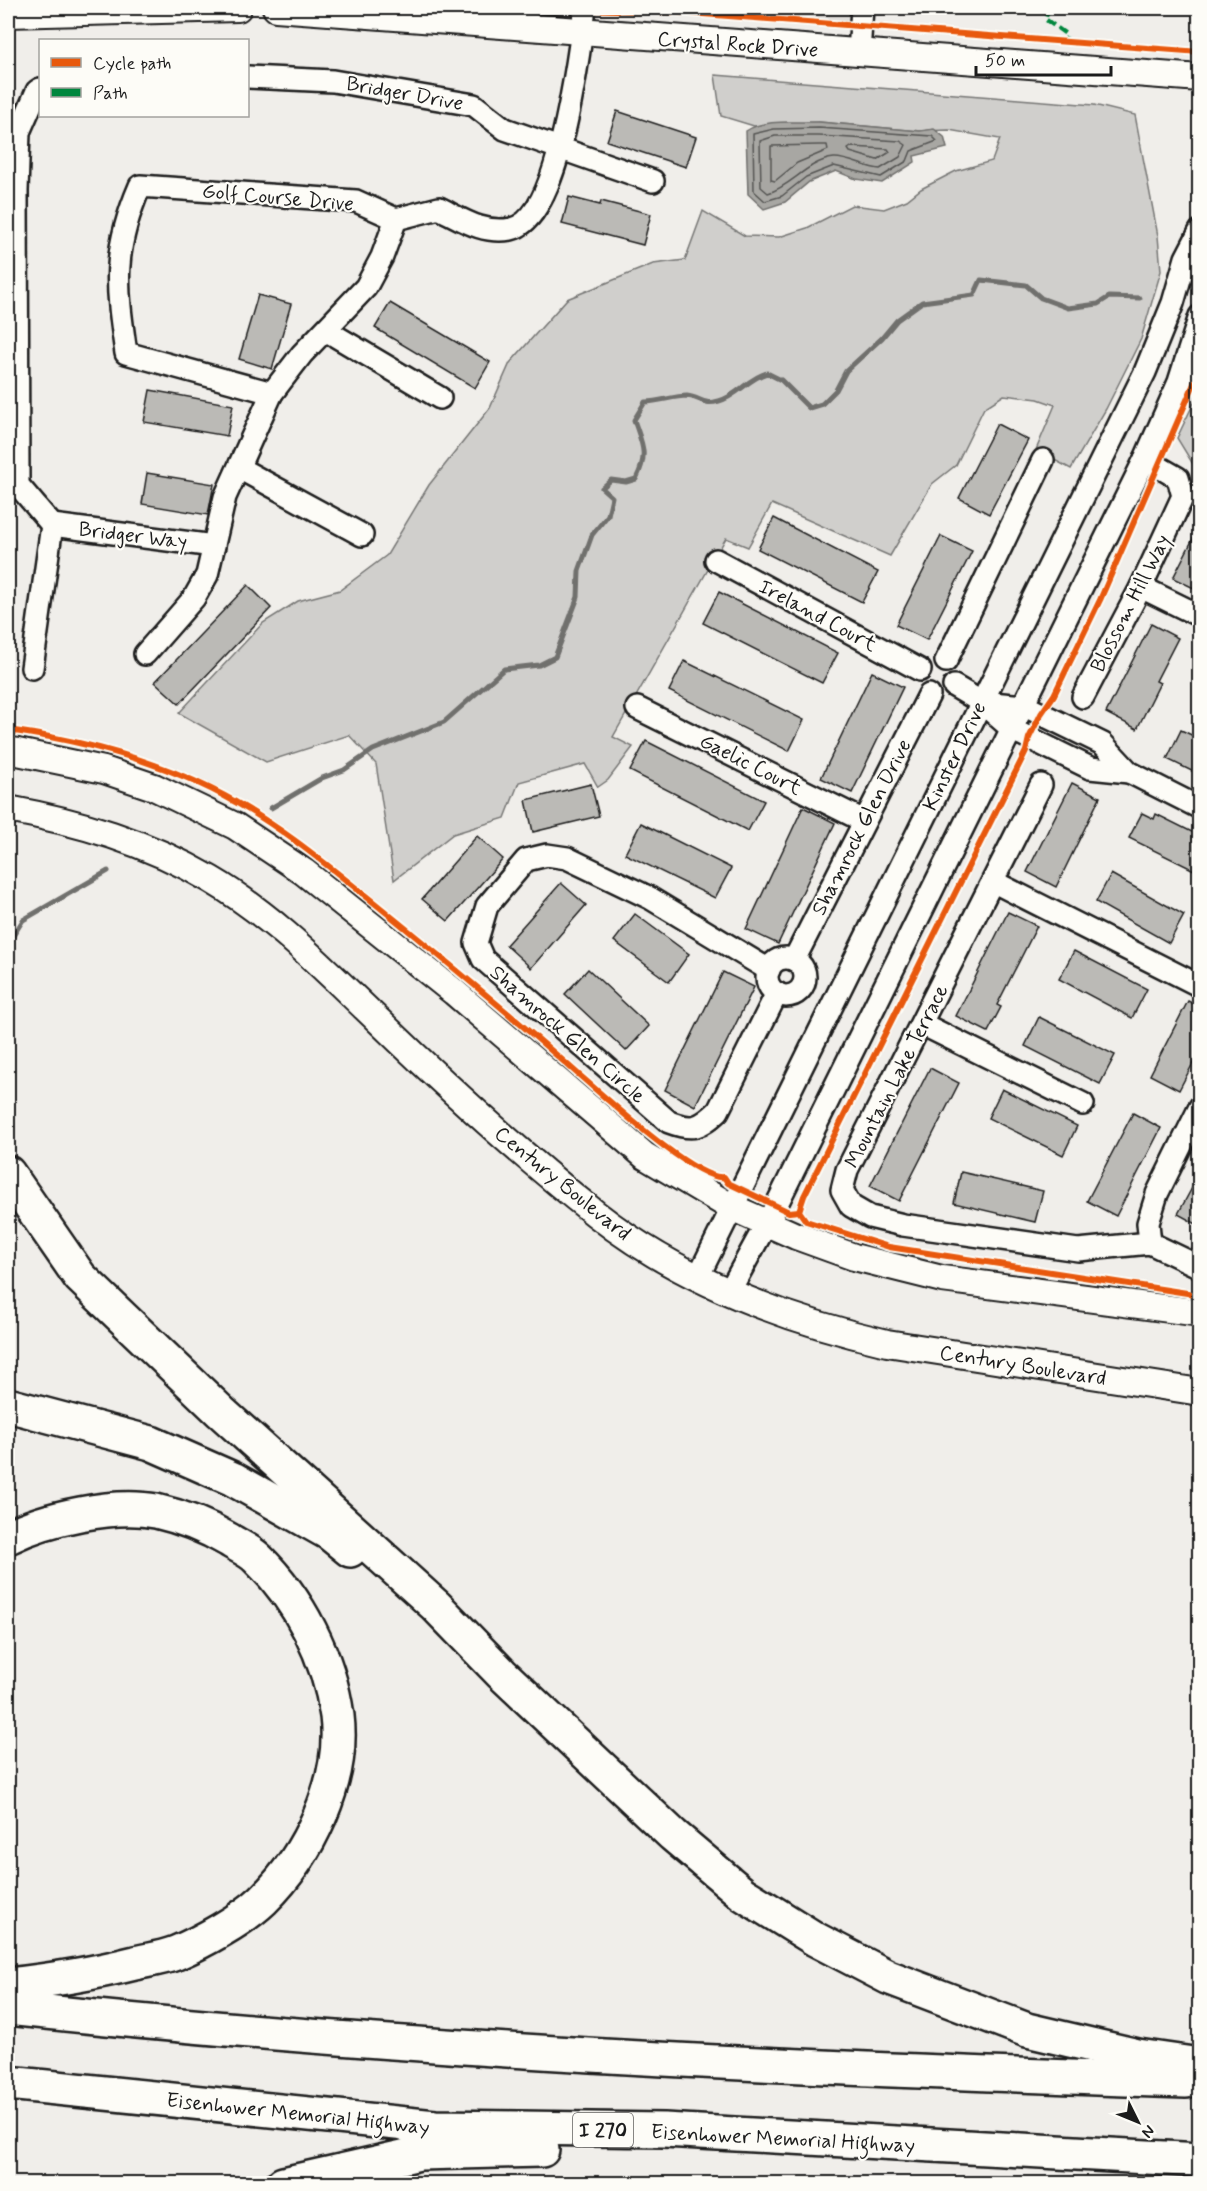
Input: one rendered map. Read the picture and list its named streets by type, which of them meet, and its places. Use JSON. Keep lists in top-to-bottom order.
{
  "streets": {
    "highway": ["Eisenhower Memorial Highway", "I 270"],
    "street": [
      "Crystal Rock Drive",
      "Bridger Drive",
      "Golf Course Drive",
      "Bridger Way",
      "Blossom Hill Way",
      "Ireland Court",
      "Kinster Drive",
      "Gaelic Court",
      "Shamrock Glen Drive",
      "Shamrock Glen Circle",
      "Mountain Lake Terrace",
      "Century Boulevard"
    ]
  },
  "crossings": [
    ["Blossom Hill Way", "Kinster Drive"],
    ["Ireland Court", "Shamrock Glen Drive"],
    ["Kinster Drive", "Century Boulevard"],
    ["Gaelic Court", "Shamrock Glen Drive"],
    ["Shamrock Glen Drive", "Shamrock Glen Circle"]
  ],
  "legend": ["Cycle path", "Path"],
  "scale_bar": "50 m",
  "north": "bottom right"
}
